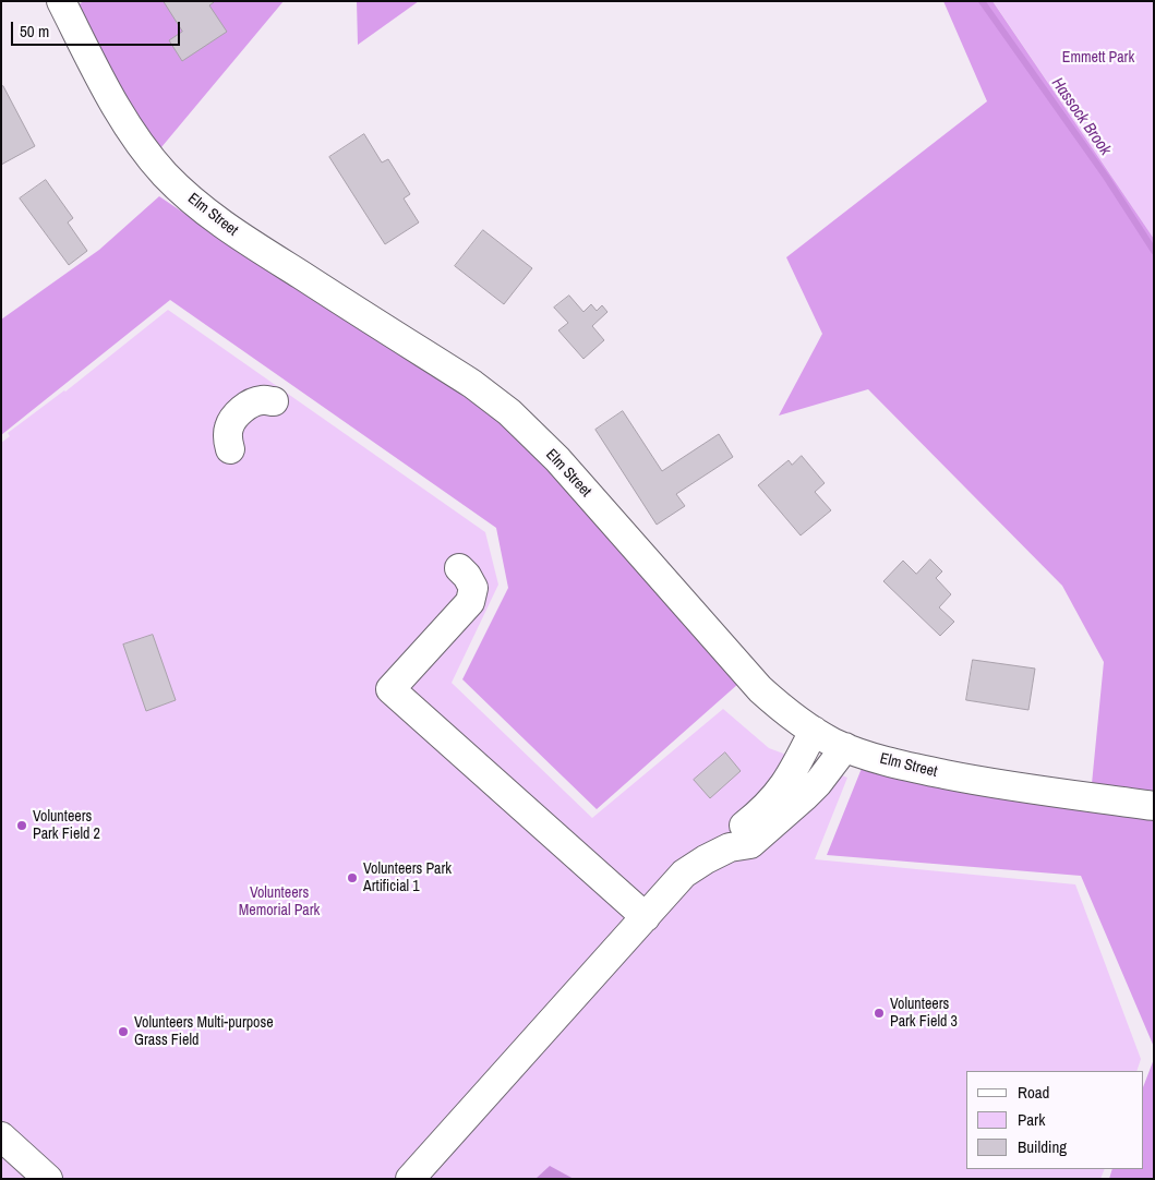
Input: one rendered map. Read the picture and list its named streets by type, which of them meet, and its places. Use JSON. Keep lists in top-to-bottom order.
{
  "streets": {
    "street": ["Elm Street"]
  },
  "water": ["Hassock Brook"],
  "parks": ["Emmett Park", "Volunteers Memorial Park"],
  "places": [
    "Volunteers Park Field 2",
    "Volunteers Park Artificial 1",
    "Volunteers Park Field 3",
    "Volunteers Multi-purpose Grass Field"
  ],
  "legend": ["Road", "Park", "Building"],
  "scale_bar": "50 m"
}
